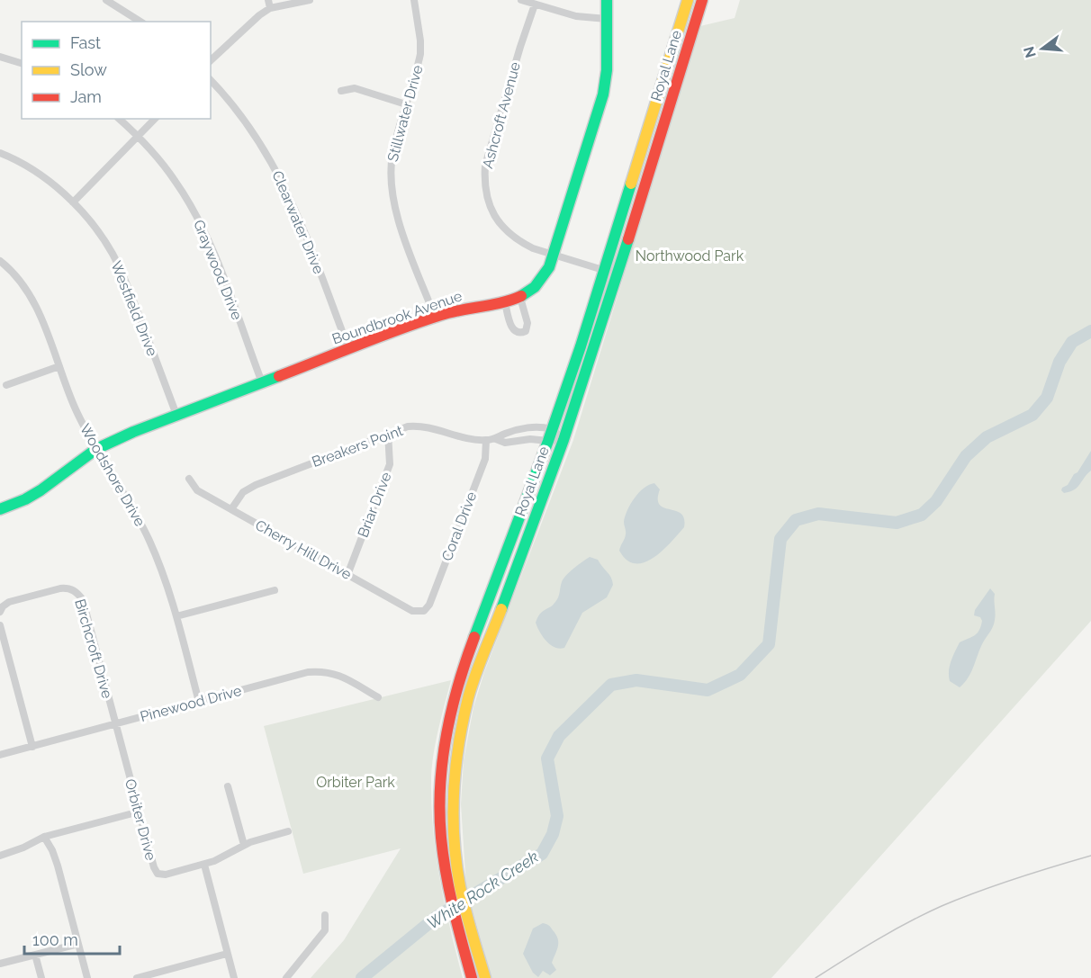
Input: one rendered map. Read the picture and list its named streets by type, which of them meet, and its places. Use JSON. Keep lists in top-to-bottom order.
{
  "streets": {
    "main road": ["Royal Lane", "Boundbrook Avenue"],
    "street": [
      "Stillwater Drive",
      "Ashcroft Avenue",
      "Clearwater Drive",
      "Graywood Drive",
      "Westfield Drive",
      "Breakers Point",
      "Woodshore Drive",
      "Briar Drive",
      "Coral Drive",
      "Cherry Hill Drive",
      "Birchcroft Drive",
      "Pinewood Drive",
      "Orbiter Drive"
    ]
  },
  "crossings": [
    ["Royal Lane", "Ashcroft Avenue"],
    ["Royal Lane", "Breakers Point"],
    ["Stillwater Drive", "Boundbrook Avenue"],
    ["Ashcroft Avenue", "Boundbrook Avenue"],
    ["Clearwater Drive", "Boundbrook Avenue"],
    ["Graywood Drive", "Boundbrook Avenue"],
    ["Westfield Drive", "Boundbrook Avenue"],
    ["Boundbrook Avenue", "Woodshore Drive"],
    ["Breakers Point", "Briar Drive"],
    ["Breakers Point", "Coral Drive"],
    ["Breakers Point", "Cherry Hill Drive"],
    ["Woodshore Drive", "Pinewood Drive"],
    ["Briar Drive", "Cherry Hill Drive"],
    ["Coral Drive", "Cherry Hill Drive"],
    ["Birchcroft Drive", "Pinewood Drive"],
    ["Birchcroft Drive", "Orbiter Drive"],
    ["Pinewood Drive", "Orbiter Drive"]
  ],
  "water": ["White Rock Creek"],
  "parks": ["Northwood Park", "Orbiter Park"],
  "legend": ["Fast", "Slow", "Jam"],
  "scale_bar": "100 m",
  "north": "left"
}
